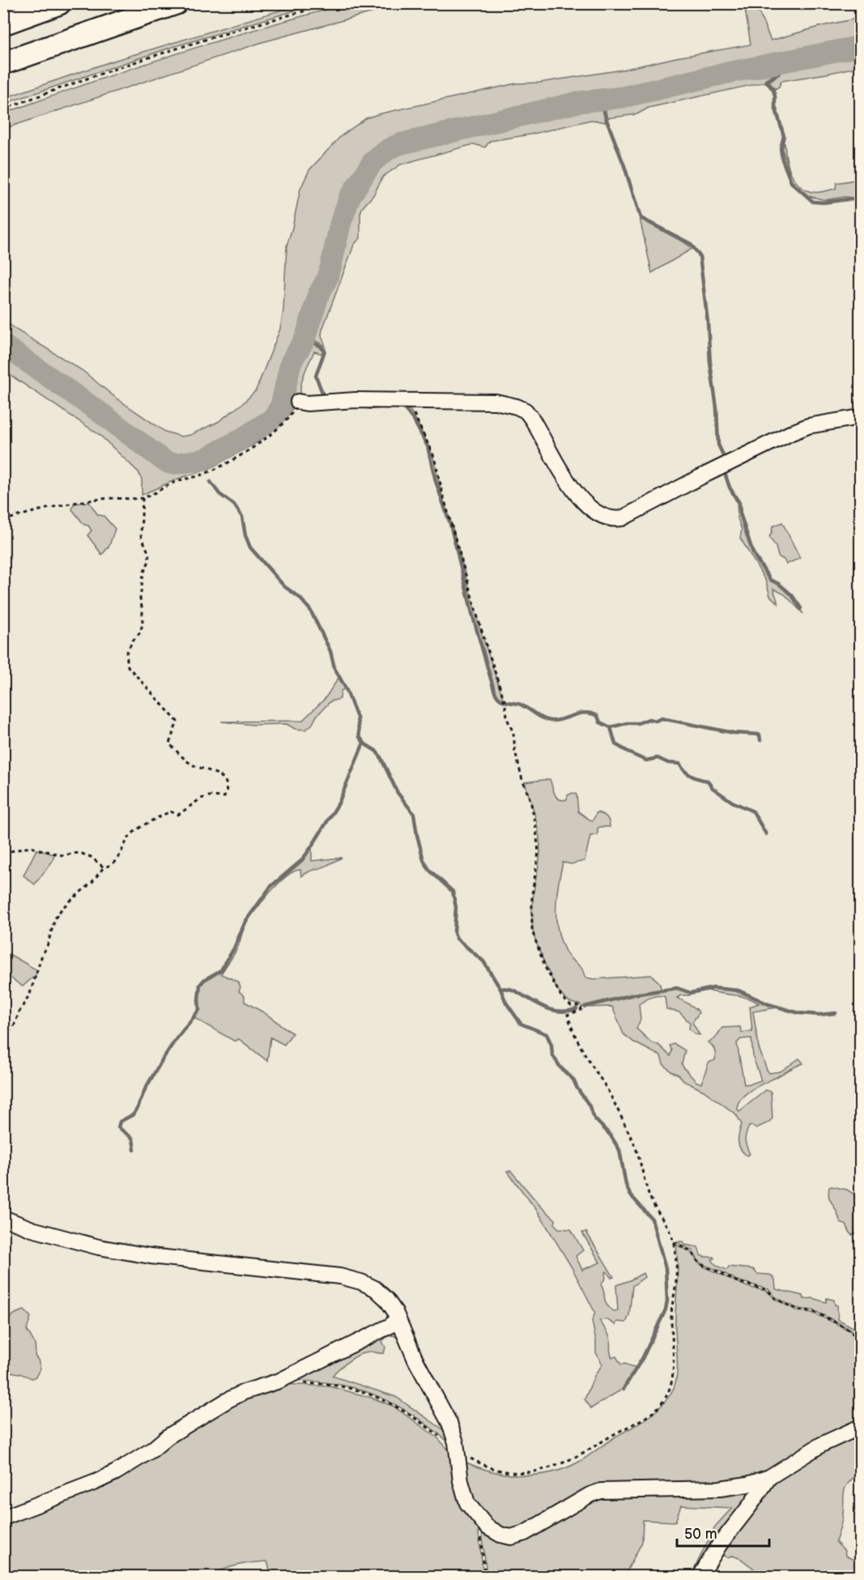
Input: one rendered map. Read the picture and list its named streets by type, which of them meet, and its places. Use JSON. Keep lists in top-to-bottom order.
{
  "scale_bar": "50 m"
}
